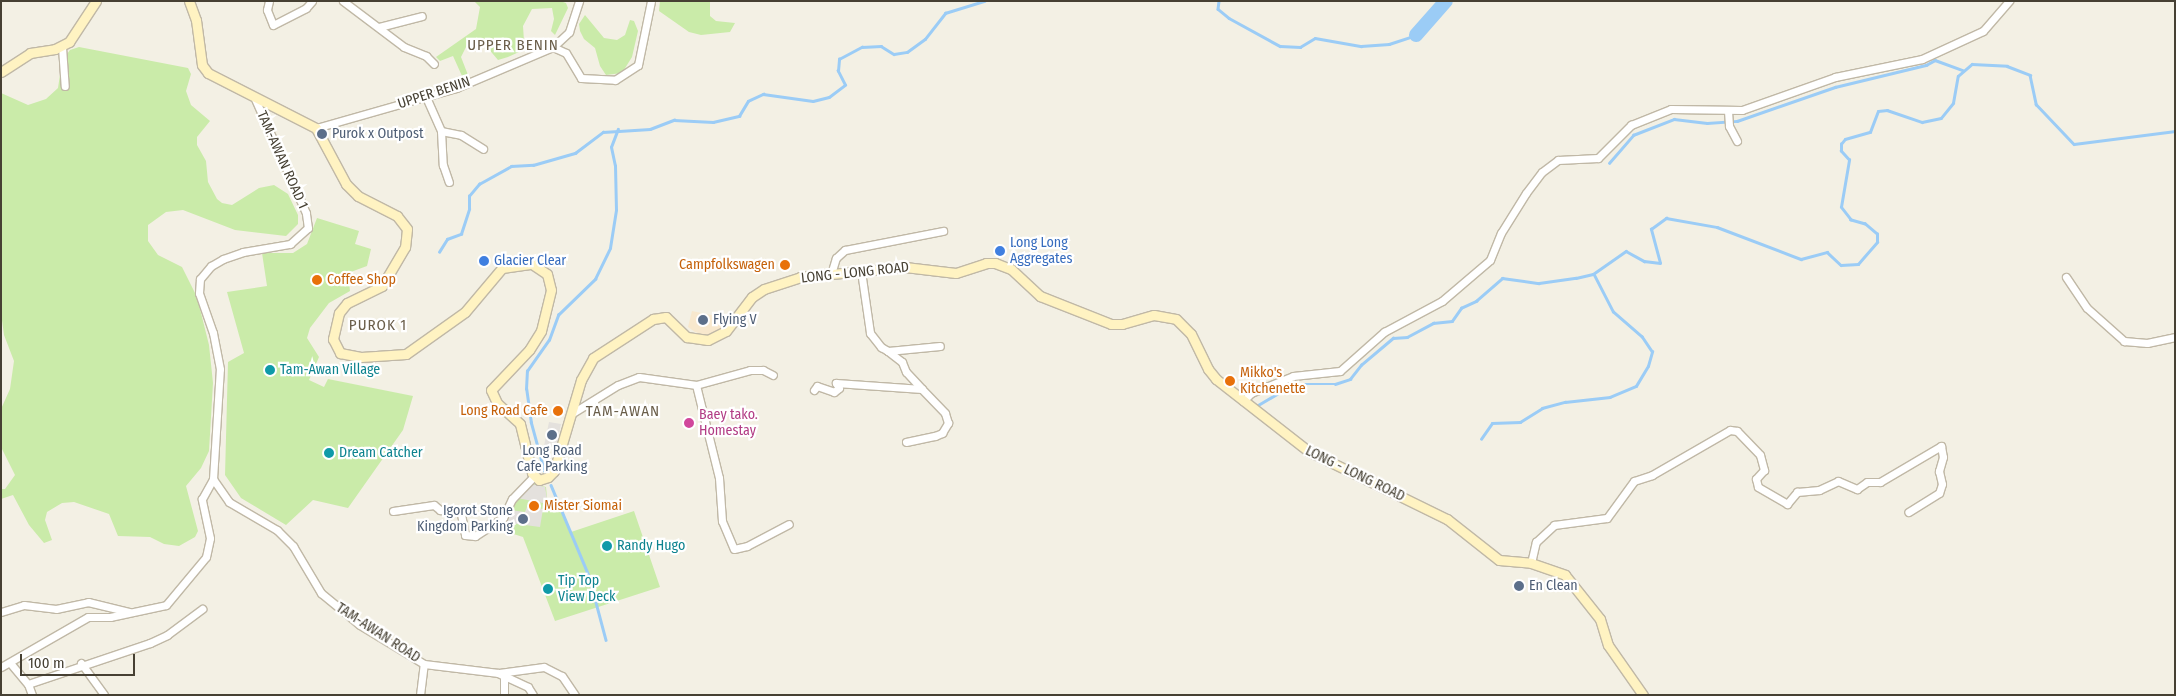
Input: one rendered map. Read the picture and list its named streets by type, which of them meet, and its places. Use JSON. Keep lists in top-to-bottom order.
{
  "streets": {
    "main road": ["LONG - LONG ROAD"],
    "street": ["UPPER BENIN", "TAM-AWAN ROAD 1", "TAM-AWAN ROAD"]
  },
  "crossings": [
    ["TAM-AWAN ROAD 1", "TAM-AWAN ROAD"]
  ],
  "districts": ["UPPER BENIN", "PUROK 1", "TAM-AWAN"],
  "places": [
    "Purok x Outpost",
    "Long Long Aggregates",
    "Glacier Clear",
    "Campfolkswagen",
    "Coffee Shop",
    "Flying V",
    "Tam-Awan Village",
    "Mikko's Kitchenette",
    "Long Road Cafe",
    "Baey tako. Homestay",
    "Long Road Cafe Parking",
    "Dream Catcher",
    "Mister Siomai",
    "Igorot Stone Kingdom Parking",
    "Randy Hugo",
    "En Clean",
    "Tip Top View Deck"
  ],
  "scale_bar": "100 m"
}
